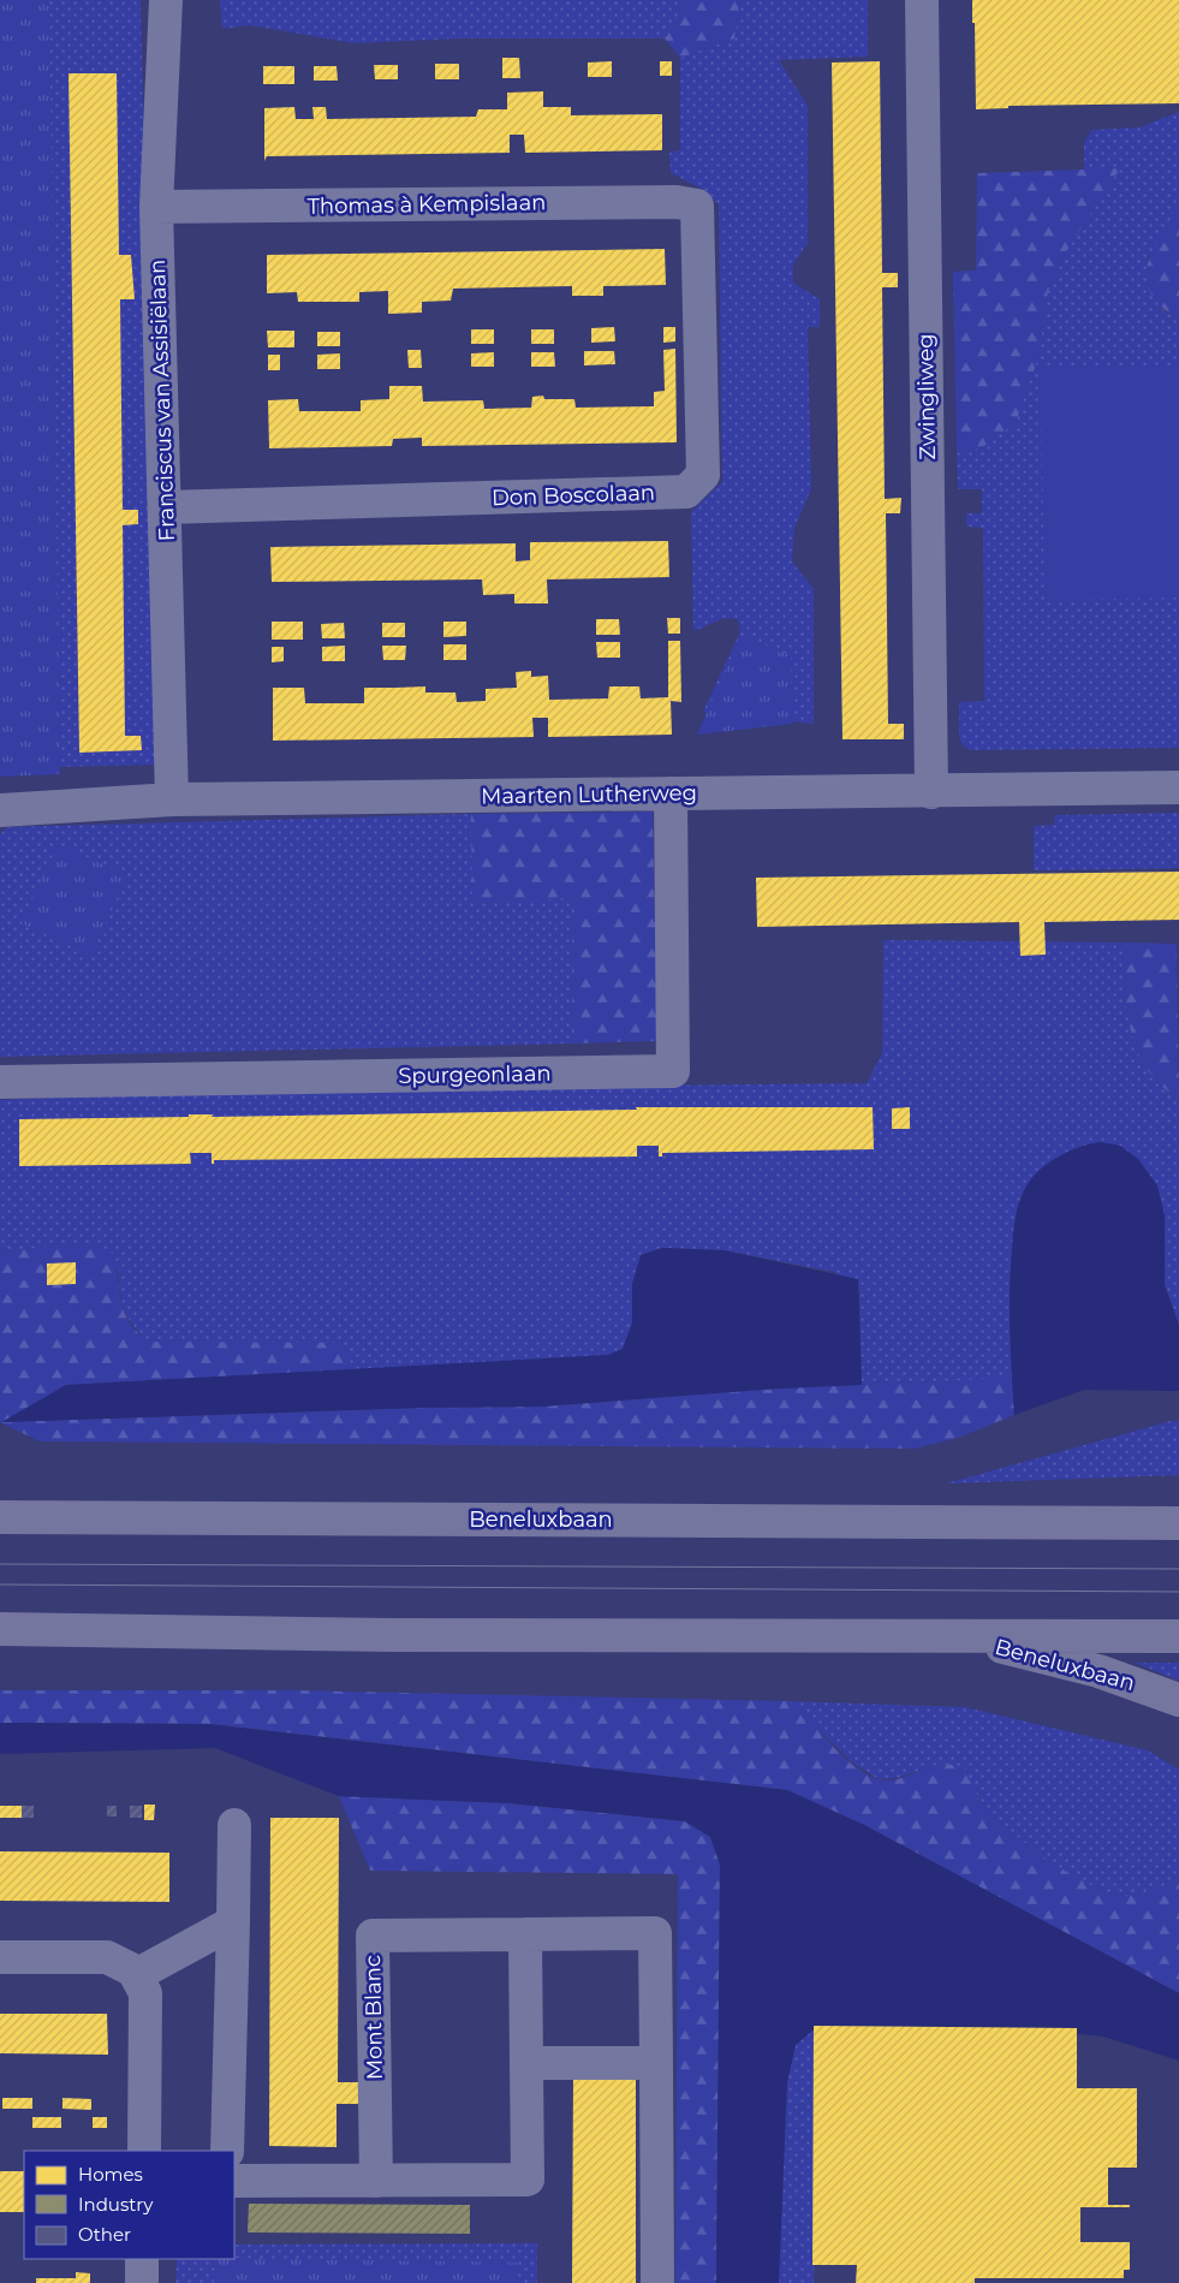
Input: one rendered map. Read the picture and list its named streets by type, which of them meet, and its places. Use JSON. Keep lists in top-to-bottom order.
{
  "streets": {
    "main road": ["Beneluxbaan"],
    "street": [
      "Thomas à Kempislaan",
      "Zwingliweg",
      "Franciscus van Assisiëlaan",
      "Don Boscolaan",
      "Maarten Lutherweg",
      "Spurgeonlaan",
      "Mont Blanc"
    ]
  },
  "crossings": [
    ["Thomas à Kempislaan", "Franciscus van Assisiëlaan"],
    ["Thomas à Kempislaan", "Don Boscolaan"],
    ["Zwingliweg", "Maarten Lutherweg"],
    ["Franciscus van Assisiëlaan", "Don Boscolaan"],
    ["Franciscus van Assisiëlaan", "Maarten Lutherweg"],
    ["Maarten Lutherweg", "Spurgeonlaan"]
  ],
  "legend": ["Homes", "Industry", "Other"]
}
